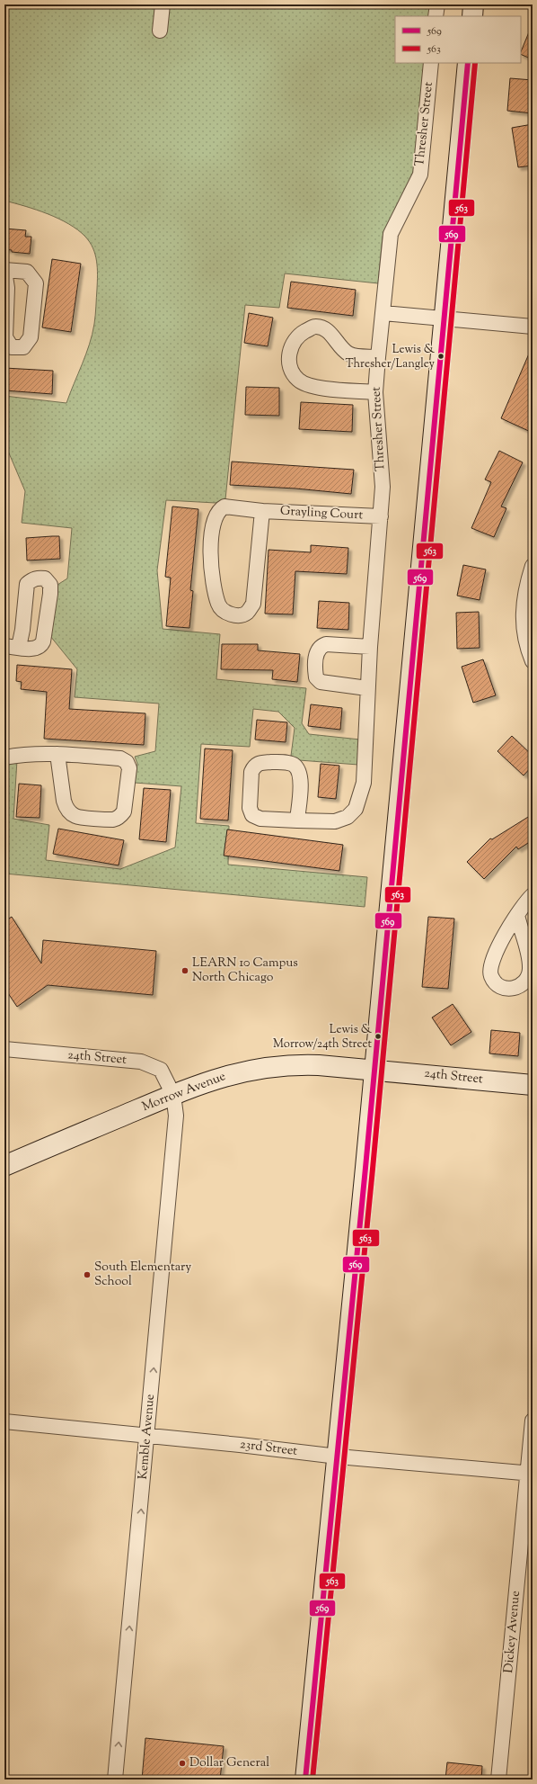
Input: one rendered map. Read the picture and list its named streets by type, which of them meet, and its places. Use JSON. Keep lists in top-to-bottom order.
{
  "streets": {
    "main road": ["24th Street", "Morrow Avenue"],
    "street": [
      "Thresher Street",
      "Grayling Court",
      "Kemble Avenue",
      "23rd Street",
      "Dickey Avenue"
    ]
  },
  "crossings": [
    ["Thresher Street", "Grayling Court"],
    ["24th Street", "Morrow Avenue"],
    ["24th Street", "Kemble Avenue"],
    ["Morrow Avenue", "Kemble Avenue"],
    ["Kemble Avenue", "23rd Street"],
    ["23rd Street", "Dickey Avenue"]
  ],
  "one_way": ["Kemble Avenue"],
  "places": [
    "Lewis & Thresher/Langley",
    "LEARN 10 Campus North Chicago",
    "Lewis & Morrow/24th Street",
    "South Elementary School",
    "Dollar General"
  ],
  "lines": ["transit line 569", "transit line 563"],
  "legend": ["569", "563"]
}
